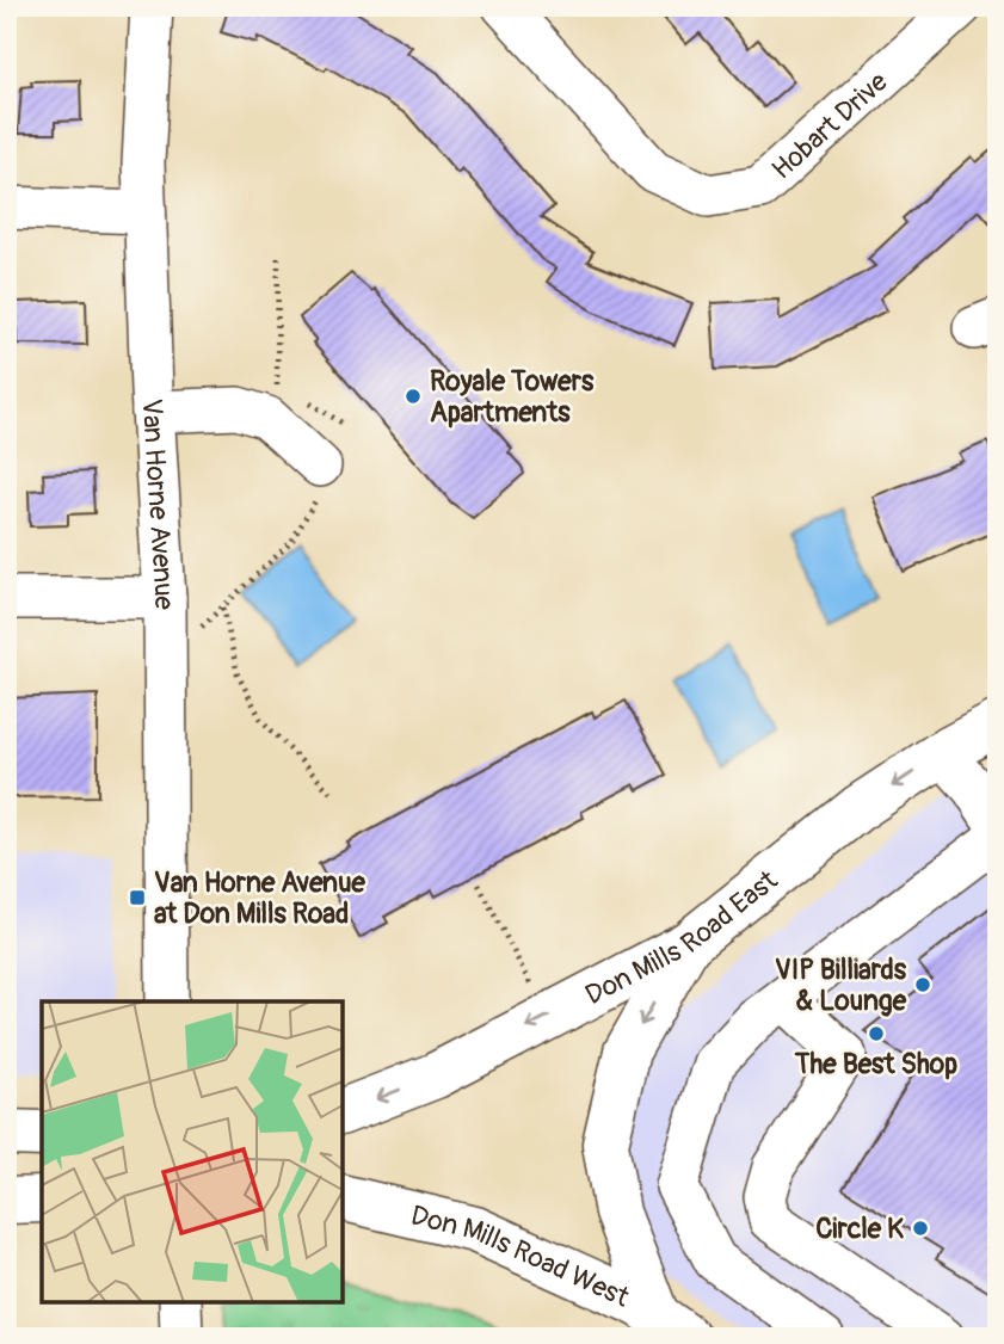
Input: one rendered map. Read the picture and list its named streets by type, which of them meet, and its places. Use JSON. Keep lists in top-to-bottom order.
{
  "streets": {
    "main road": ["Don Mills Road East", "Don Mills Road West"],
    "street": ["Hobart Drive", "Van Horne Avenue"]
  },
  "one_way": ["Don Mills Road East"],
  "places": {
    "other": [
      "Royale Towers Apartments",
      "VIP Billiards & Lounge",
      "The Best Shop",
      "Circle K"
    ],
    "transit": ["Van Horne Avenue at Don Mills Road"]
  }
}
